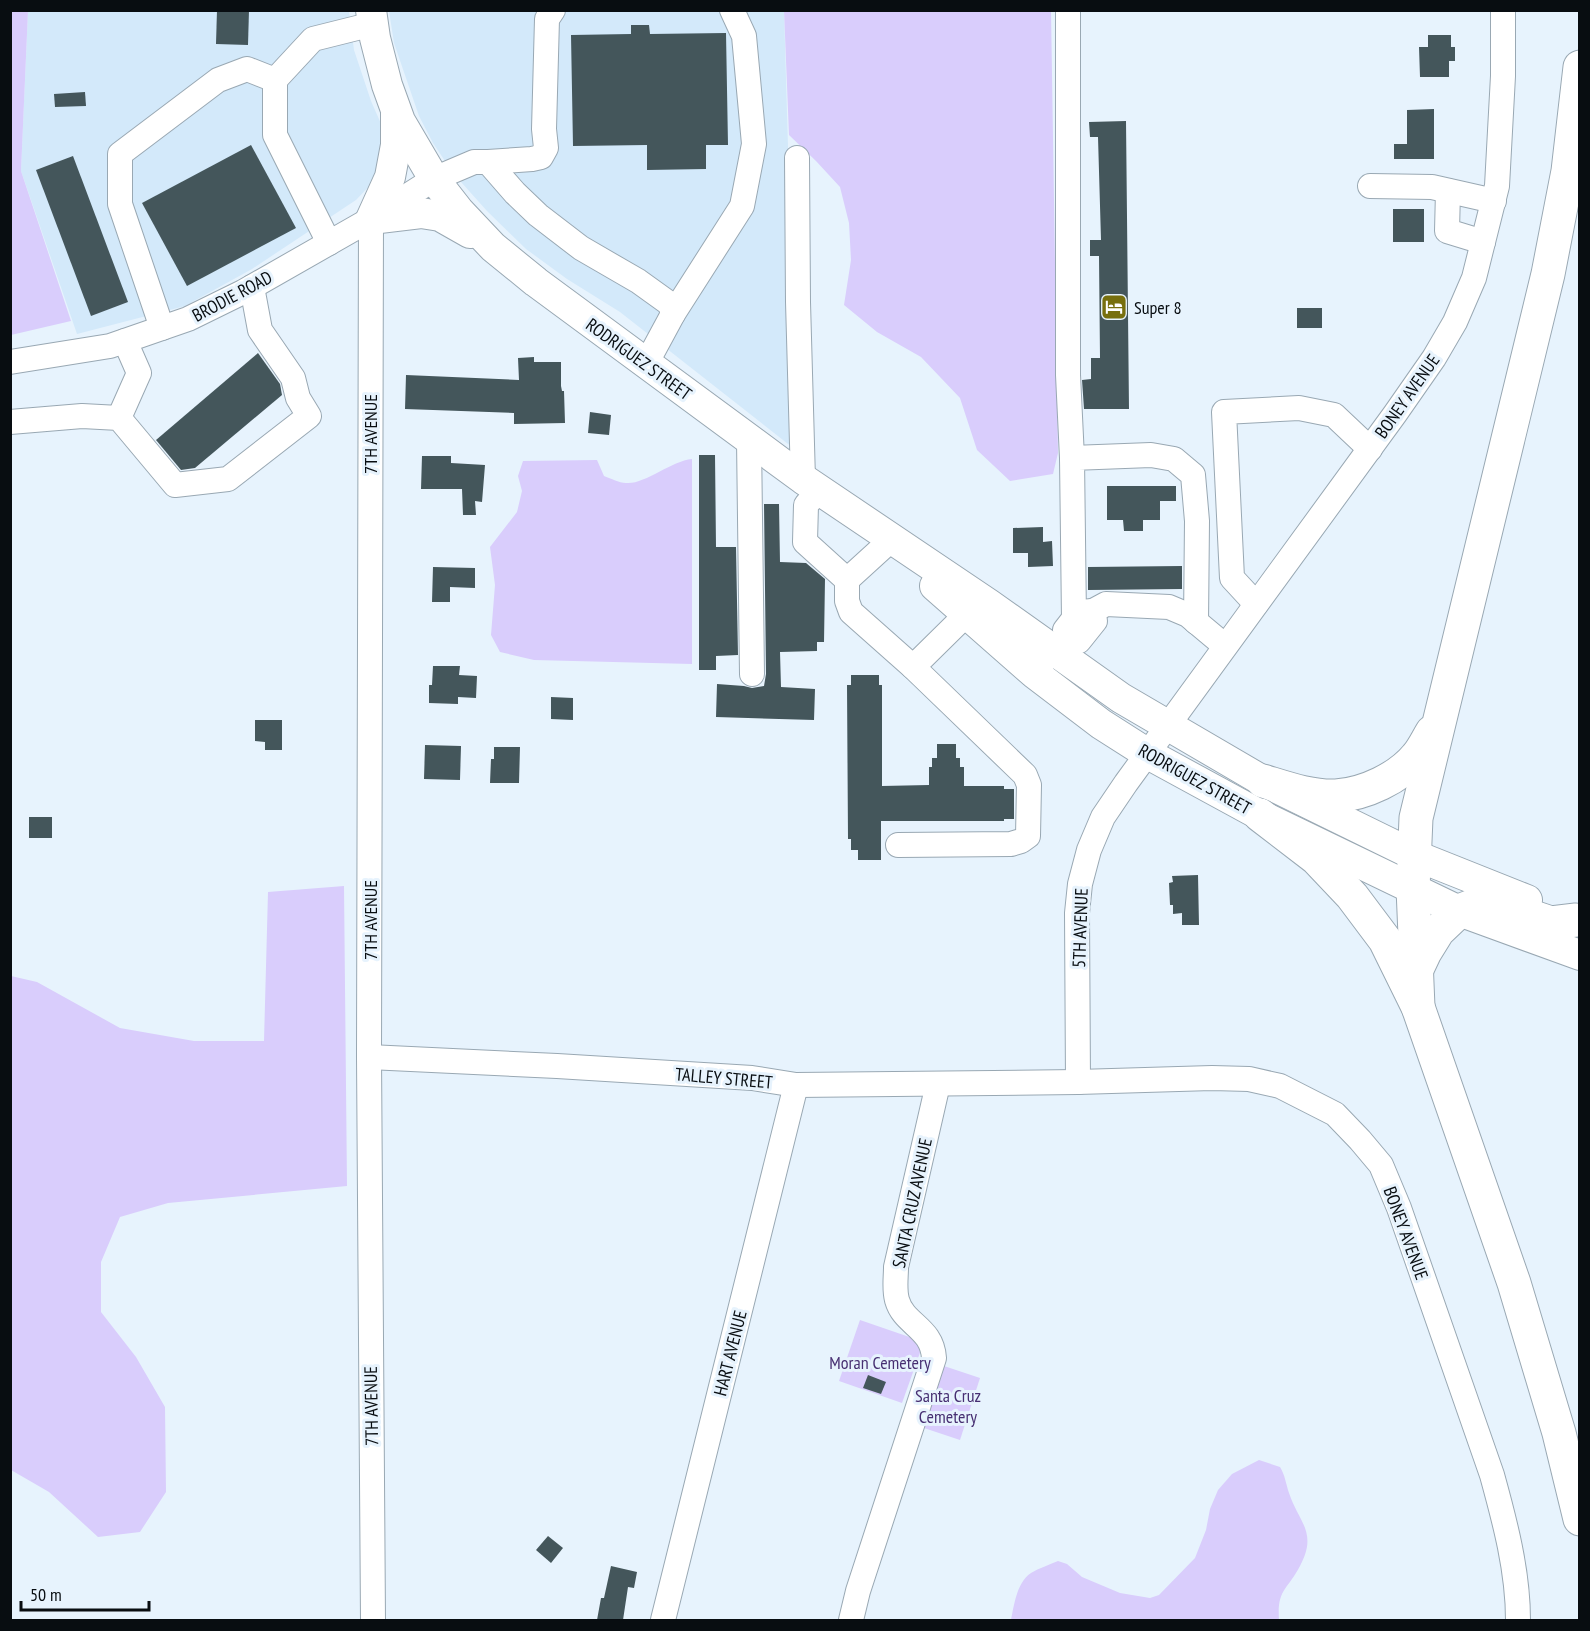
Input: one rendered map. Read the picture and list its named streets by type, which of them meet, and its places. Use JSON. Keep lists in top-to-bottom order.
{
  "streets": {
    "main road": ["RODRIGUEZ STREET"],
    "street": [
      "BRODIE ROAD",
      "BONEY AVENUE",
      "7TH AVENUE",
      "5TH AVENUE",
      "TALLEY STREET",
      "SANTA CRUZ AVENUE",
      "HART AVENUE"
    ]
  },
  "crossings": [
    ["BRODIE ROAD", "RODRIGUEZ STREET"],
    ["BRODIE ROAD", "7TH AVENUE"],
    ["RODRIGUEZ STREET", "BONEY AVENUE"],
    ["RODRIGUEZ STREET", "5TH AVENUE"],
    ["BONEY AVENUE", "5TH AVENUE"],
    ["BONEY AVENUE", "TALLEY STREET"],
    ["7TH AVENUE", "TALLEY STREET"],
    ["5TH AVENUE", "TALLEY STREET"],
    ["TALLEY STREET", "SANTA CRUZ AVENUE"],
    ["TALLEY STREET", "HART AVENUE"]
  ],
  "parks": ["Moran Cemetery", "Santa Cruz Cemetery"],
  "places": {
    "hotel": ["Super 8"]
  },
  "scale_bar": "50 m"
}
